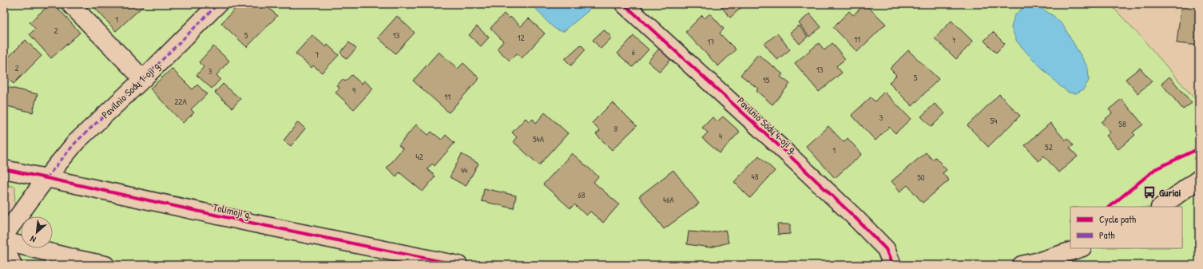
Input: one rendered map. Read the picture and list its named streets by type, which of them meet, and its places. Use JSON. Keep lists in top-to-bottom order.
{
  "streets": {
    "street": ["Pavilnio Sodų 1-oji g.", "Pavilnio Sodų 4-oji g.", "Tolimoji g."]
  },
  "crossings": [
    ["Pavilnio Sodų 1-oji g.", "Tolimoji g."]
  ],
  "places": {
    "bus stop": ["Guriai"]
  },
  "house_numbers": [
    "1",
    "2",
    "5",
    "13",
    "12",
    "11",
    "7",
    "17",
    "6",
    "7",
    "2",
    "13",
    "3",
    "5",
    "15",
    "9",
    "11",
    "22A",
    "3",
    "54",
    "58",
    "8",
    "4",
    "54A",
    "52",
    "1",
    "42",
    "44",
    "48",
    "50",
    "68",
    "46A"
  ],
  "legend": ["Cycle path", "Path"],
  "north": "bottom left"
}
